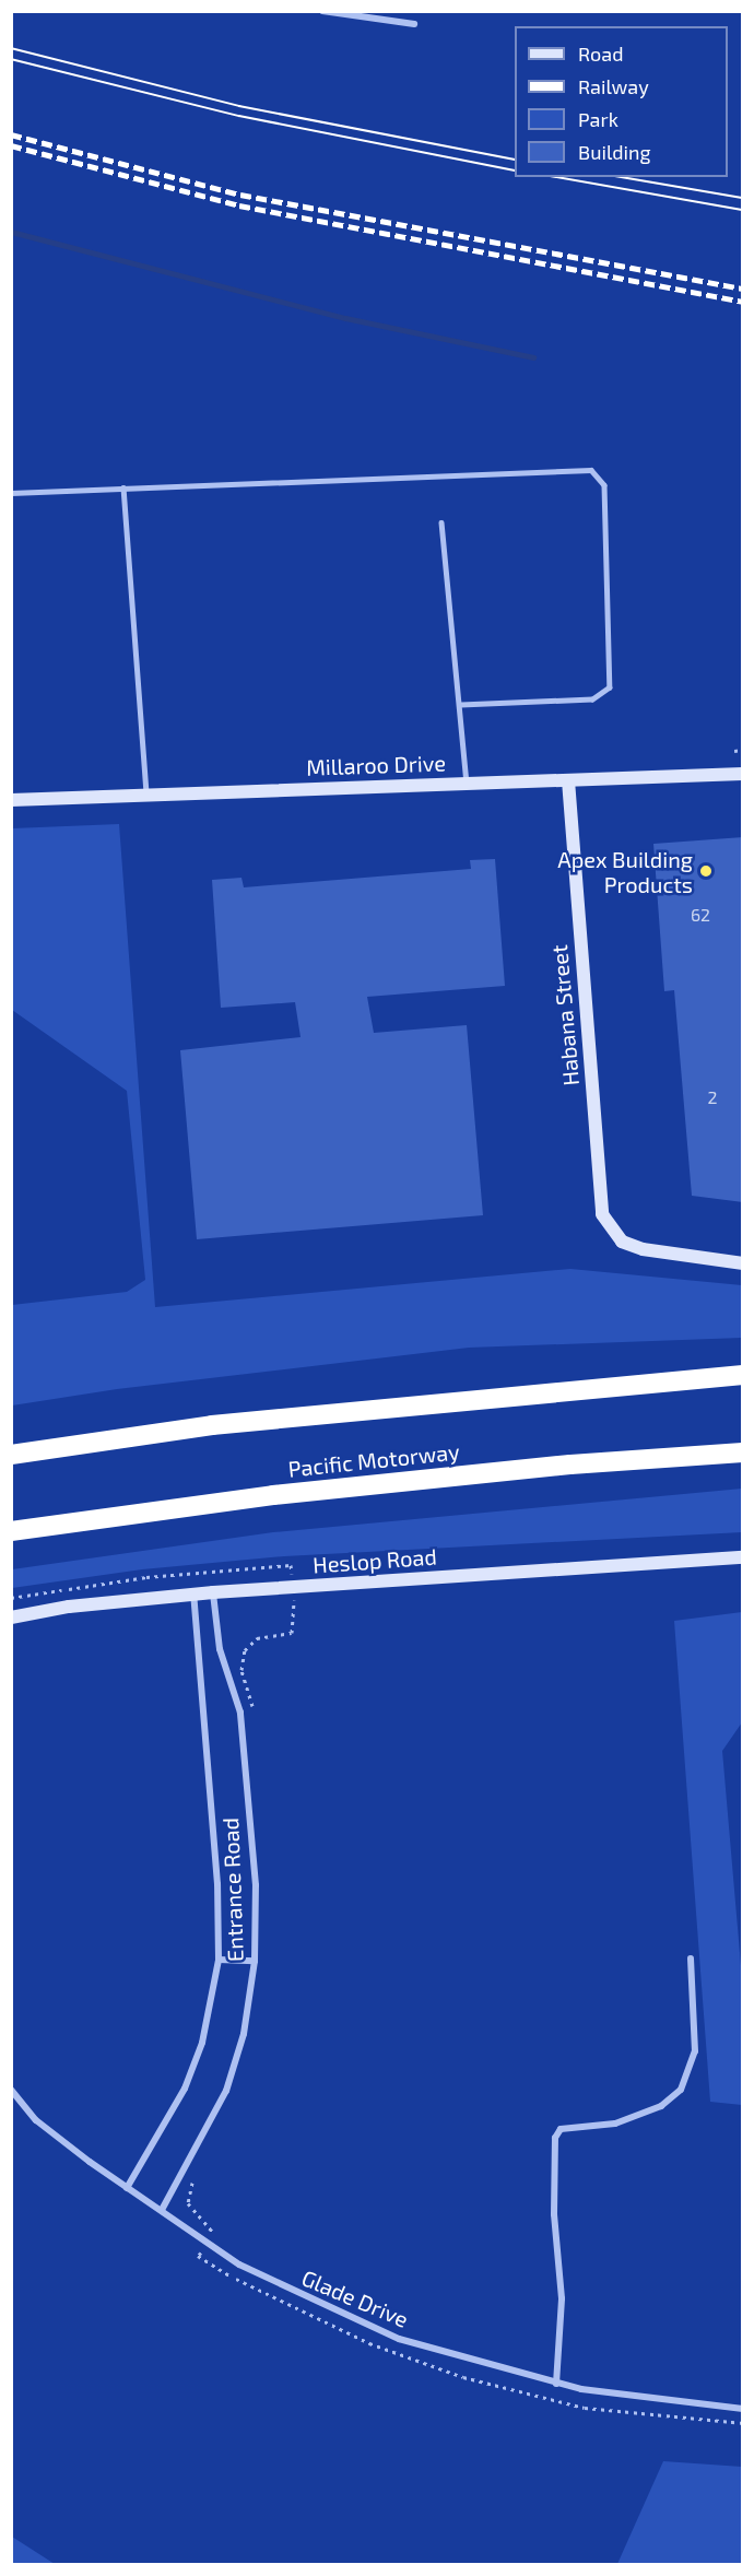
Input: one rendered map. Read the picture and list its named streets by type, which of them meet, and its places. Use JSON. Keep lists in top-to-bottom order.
{
  "streets": {
    "highway": ["Pacific Motorway"],
    "street": [
      "Millaroo Drive",
      "Habana Street",
      "Heslop Road",
      "Entrance Road",
      "Glade Drive"
    ]
  },
  "crossings": [
    ["Millaroo Drive", "Habana Street"],
    ["Heslop Road", "Entrance Road"],
    ["Entrance Road", "Glade Drive"]
  ],
  "places": ["Apex Building Products"],
  "house_numbers": ["62", "2"],
  "legend": [
    "Road",
    "Railway",
    "Park",
    "Building"
  ]
}
